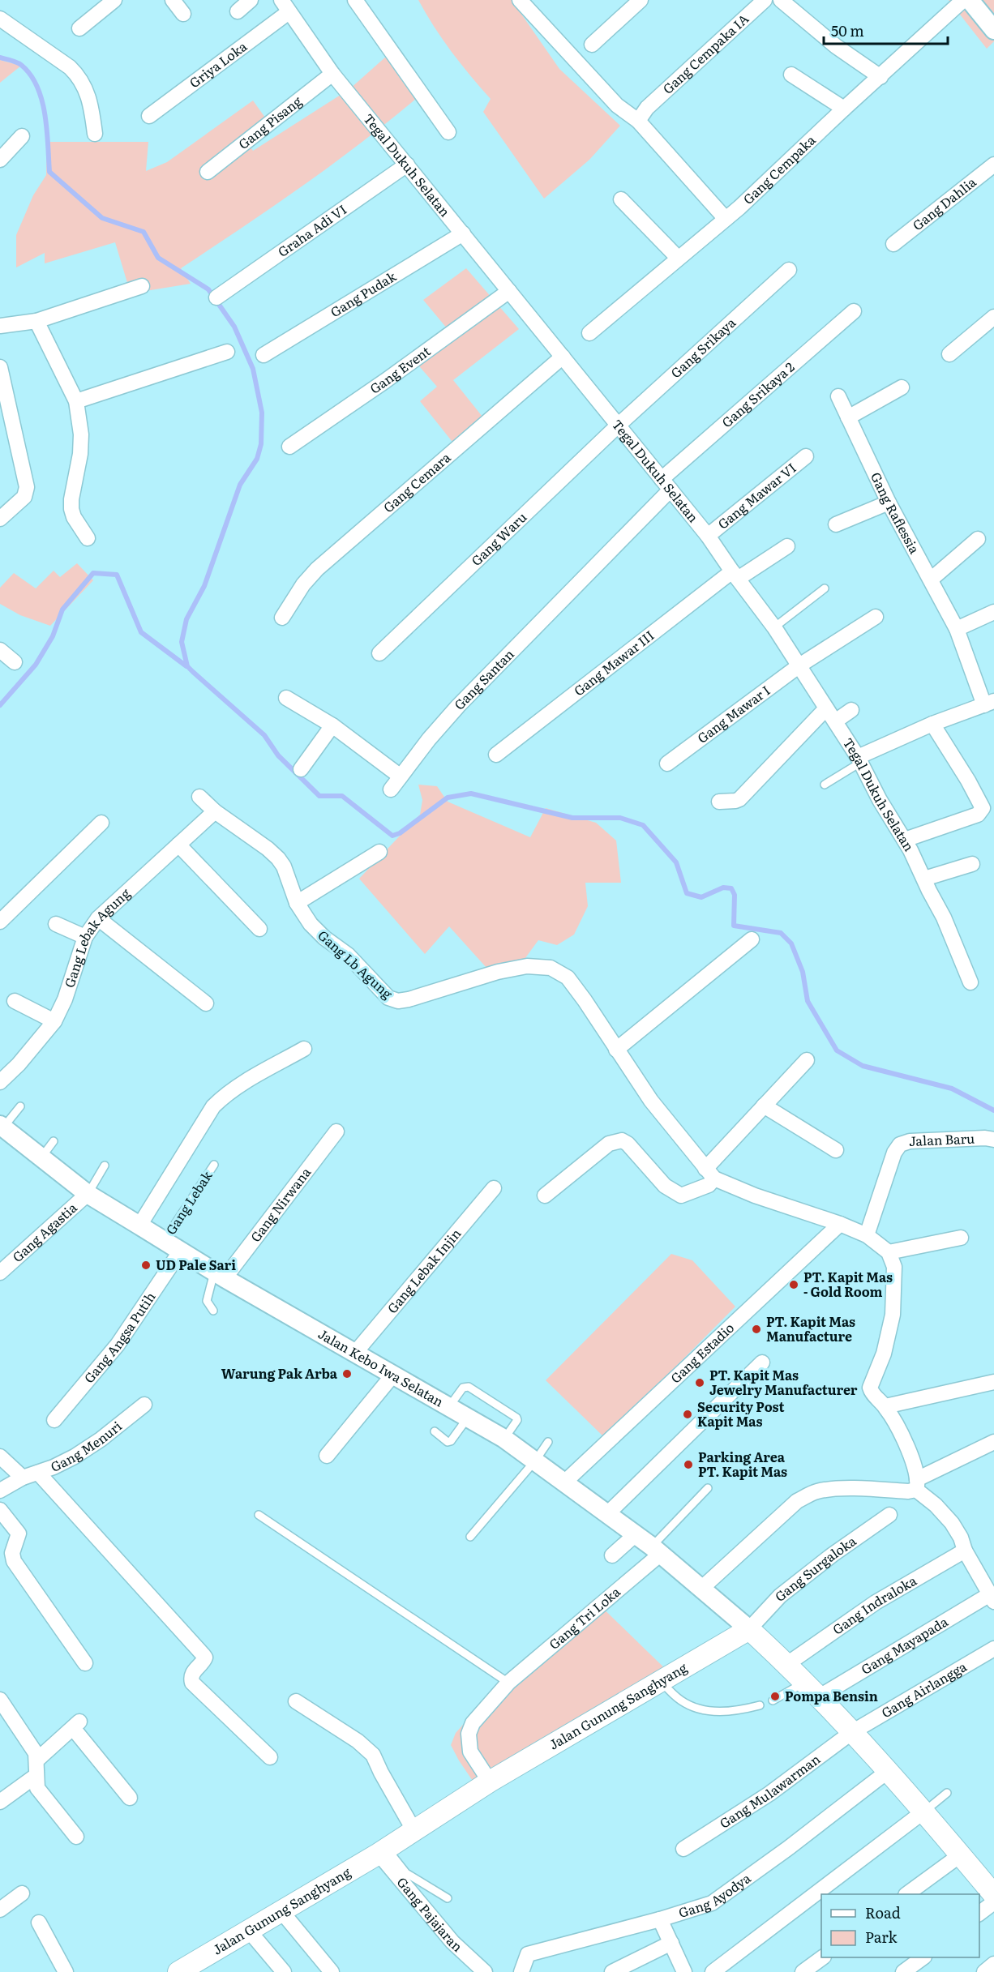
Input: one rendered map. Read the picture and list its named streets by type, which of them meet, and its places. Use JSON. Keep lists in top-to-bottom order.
{
  "streets": {
    "main road": ["Jalan Gunung Sanghyang"],
    "street": [
      "Gang Cempaka IA",
      "Griya Loka",
      "Gang Pisang",
      "Tegal Dukuh Selatan",
      "Gang Cempaka",
      "Gang Dahlia",
      "Graha Adi VI",
      "Gang Pudak",
      "Gang Srikaya",
      "Gang Event",
      "Gang Srikaya 2",
      "Gang Cemara",
      "Gang Mawar VI",
      "Gang Raflessia",
      "Gang Waru",
      "Gang Mawar III",
      "Gang Santan",
      "Gang Mawar I",
      "Gang Lebak Agung",
      "Gang Lb Agung",
      "Jalan Baru",
      "Gang Nirwana",
      "Gang Agastia",
      "Gang Lebak Injin",
      "Gang Angsa Putih",
      "Gang Estadio",
      "Jalan Kebo Iwa Selatan",
      "Gang Menuri",
      "Gang Surgaloka",
      "Gang Indraloka",
      "Gang Tri Loka",
      "Gang Mayapada",
      "Gang Airlangga",
      "Gang Mulawarman",
      "Gang Ayodya",
      "Gang Pajajaran"
    ],
    "lane": ["Gang Lebak"]
  },
  "crossings": [
    ["Griya Loka", "Tegal Dukuh Selatan"],
    ["Gang Pisang", "Tegal Dukuh Selatan"],
    ["Tegal Dukuh Selatan", "Graha Adi VI"],
    ["Tegal Dukuh Selatan", "Gang Pudak"],
    ["Tegal Dukuh Selatan", "Gang Srikaya"],
    ["Tegal Dukuh Selatan", "Gang Event"],
    ["Tegal Dukuh Selatan", "Gang Srikaya 2"],
    ["Tegal Dukuh Selatan", "Gang Cemara"],
    ["Tegal Dukuh Selatan", "Gang Mawar VI"],
    ["Tegal Dukuh Selatan", "Gang Waru"],
    ["Tegal Dukuh Selatan", "Gang Mawar III"],
    ["Tegal Dukuh Selatan", "Gang Santan"],
    ["Tegal Dukuh Selatan", "Gang Mawar I"],
    ["Gang Srikaya", "Gang Waru"],
    ["Gang Srikaya 2", "Gang Santan"],
    ["Gang Lebak Agung", "Gang Lb Agung"],
    ["Gang Lebak", "Jalan Kebo Iwa Selatan"],
    ["Gang Nirwana", "Jalan Kebo Iwa Selatan"],
    ["Gang Agastia", "Jalan Kebo Iwa Selatan"],
    ["Gang Lebak Injin", "Jalan Kebo Iwa Selatan"],
    ["Gang Angsa Putih", "Jalan Kebo Iwa Selatan"],
    ["Gang Estadio", "Jalan Kebo Iwa Selatan"],
    ["Jalan Kebo Iwa Selatan", "Gang Surgaloka"],
    ["Jalan Kebo Iwa Selatan", "Gang Tri Loka"],
    ["Jalan Kebo Iwa Selatan", "Jalan Gunung Sanghyang"],
    ["Gang Surgaloka", "Jalan Gunung Sanghyang"],
    ["Gang Tri Loka", "Jalan Gunung Sanghyang"],
    ["Gang Airlangga", "Gang Mulawarman"],
    ["Jalan Gunung Sanghyang", "Gang Pajajaran"]
  ],
  "places": [
    "UD Pale Sari",
    "PT. Kapit Mas - Gold Room",
    "PT. Kapit Mas Manufacture",
    "Warung Pak Arba",
    "PT. Kapit Mas Jewelry Manufacturer",
    "Security Post Kapit Mas",
    "Parking Area PT. Kapit Mas",
    "Pompa Bensin"
  ],
  "legend": ["Road", "Park"],
  "scale_bar": "50 m"
}
